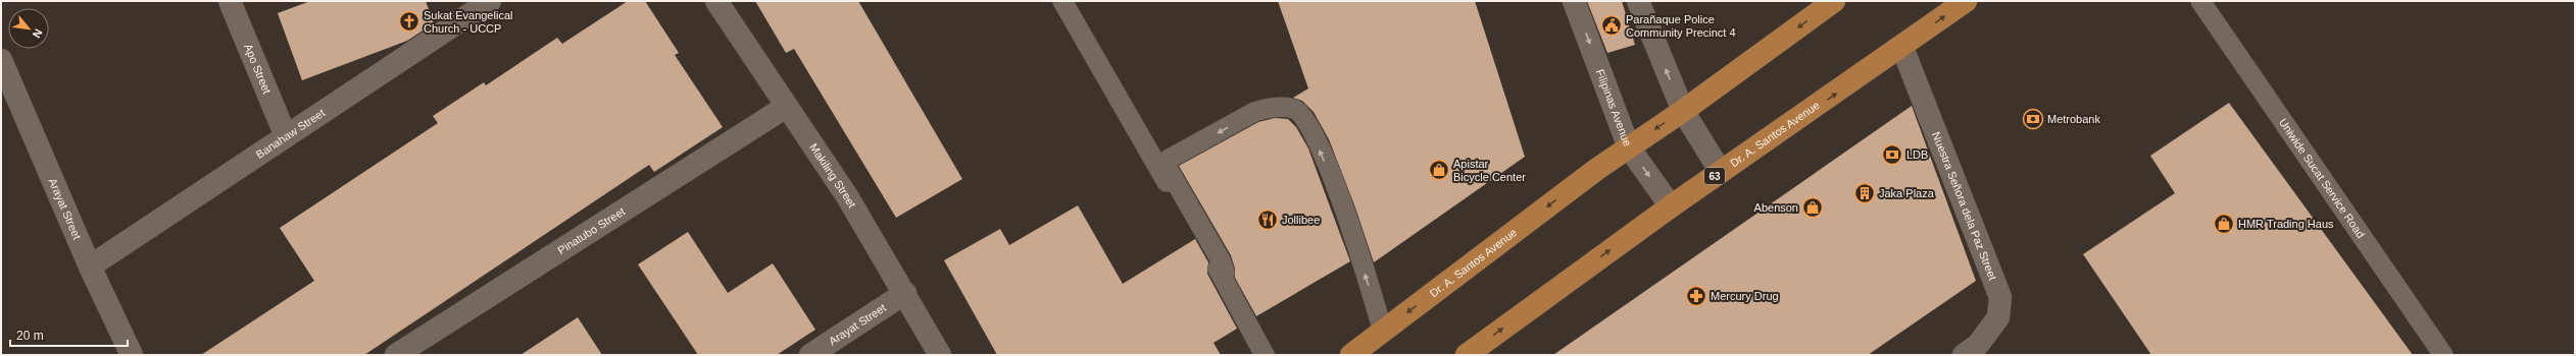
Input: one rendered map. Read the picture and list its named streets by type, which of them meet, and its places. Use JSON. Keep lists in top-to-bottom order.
{
  "streets": {
    "main road": ["Dr. A. Santos Avenue", "63"],
    "street": [
      "Apo Street",
      "Filipinas Avenue",
      "Banahaw Street",
      "Makiling Street",
      "Nuestra Señora dela Paz Street",
      "Arayat Street",
      "Pinatubo Street"
    ],
    "lane": ["Uniwide Sucat Service Road"]
  },
  "crossings": [
    ["Apo Street", "Banahaw Street"],
    ["Filipinas Avenue", "Dr. A. Santos Avenue"],
    ["Banahaw Street", "Arayat Street"],
    ["Dr. A. Santos Avenue", "Nuestra Señora dela Paz Street"],
    ["Makiling Street", "Arayat Street"],
    ["Makiling Street", "Pinatubo Street"]
  ],
  "places": {
    "church": ["Sukat Evangelical Church - UCCP"],
    "public building": ["Parañaque Police Community Precinct 4"],
    "bank": ["Metrobank", "LDB"],
    "shop": ["Apistar Bicycle Center", "Abenson", "HMR Trading Haus"],
    "building": ["Jaka Plaza"],
    "restaurant": ["Jollibee"],
    "pharmacy": ["Mercury Drug"]
  },
  "scale_bar": "20 m",
  "north": "bottom right"
}
